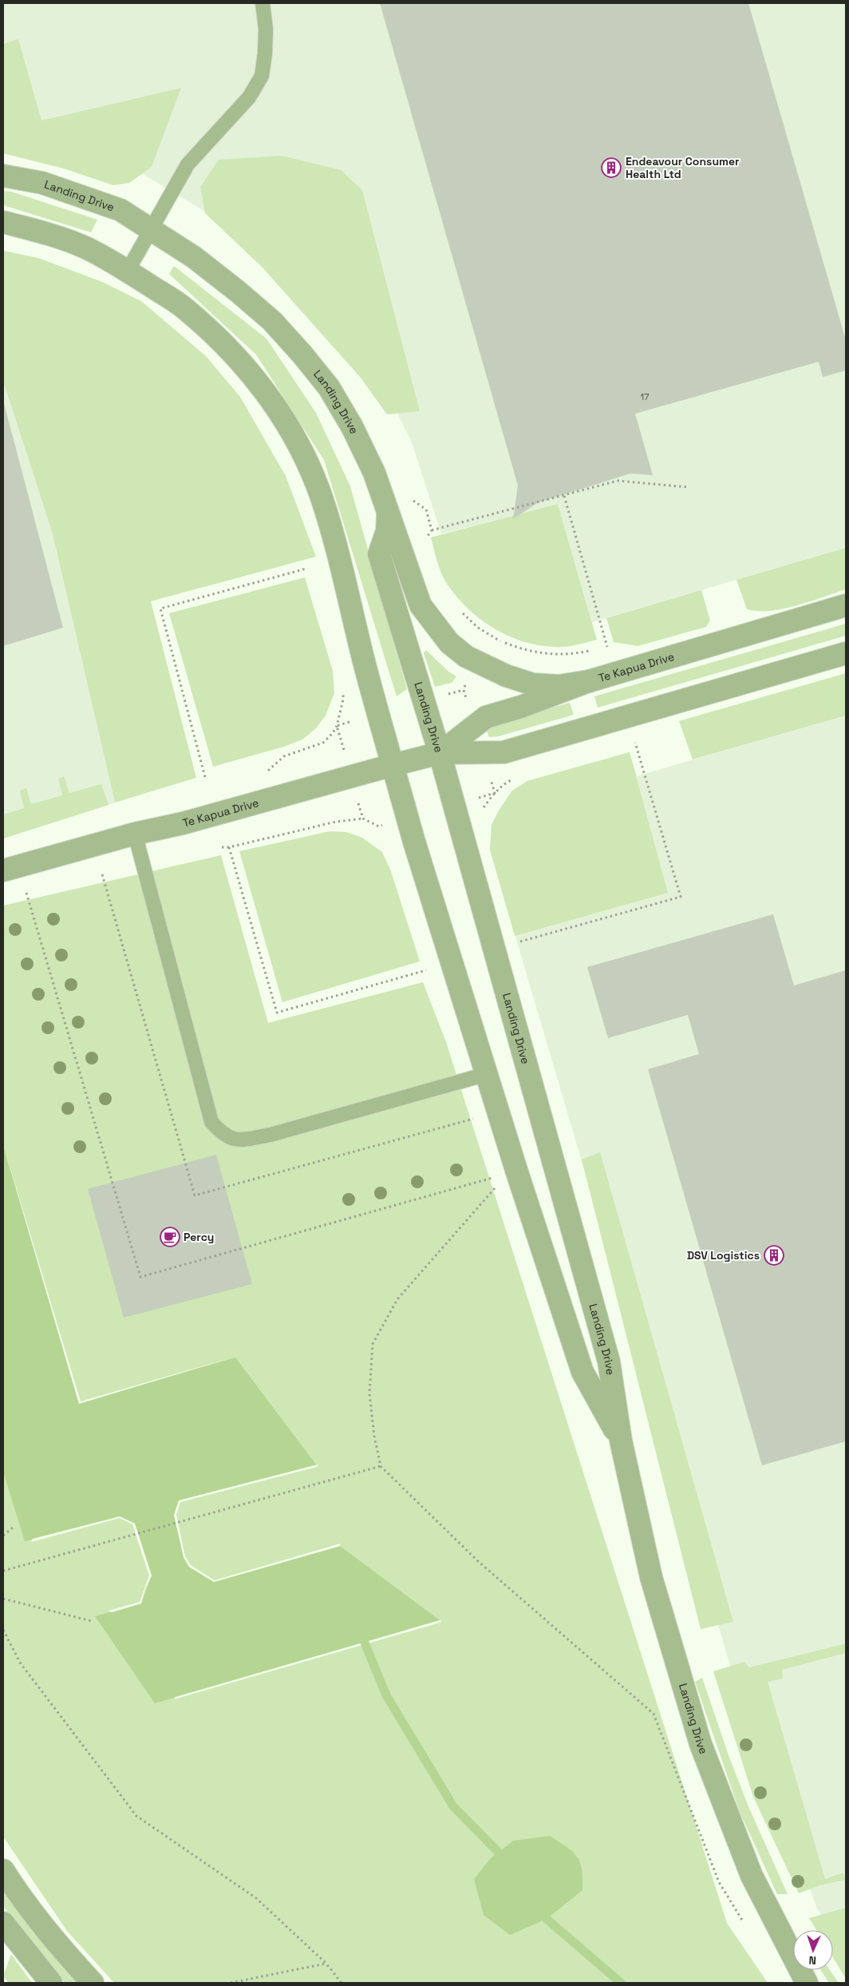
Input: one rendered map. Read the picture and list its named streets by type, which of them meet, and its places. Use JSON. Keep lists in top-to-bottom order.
{
  "streets": {
    "street": ["Landing Drive", "Te Kapua Drive"]
  },
  "crossings": [
    ["Landing Drive", "Te Kapua Drive"]
  ],
  "places": {
    "building": ["Endeavour Consumer Health Ltd", "DSV Logistics"],
    "cafe": ["Percy"]
  },
  "house_numbers": ["17"],
  "north": "bottom"
}
